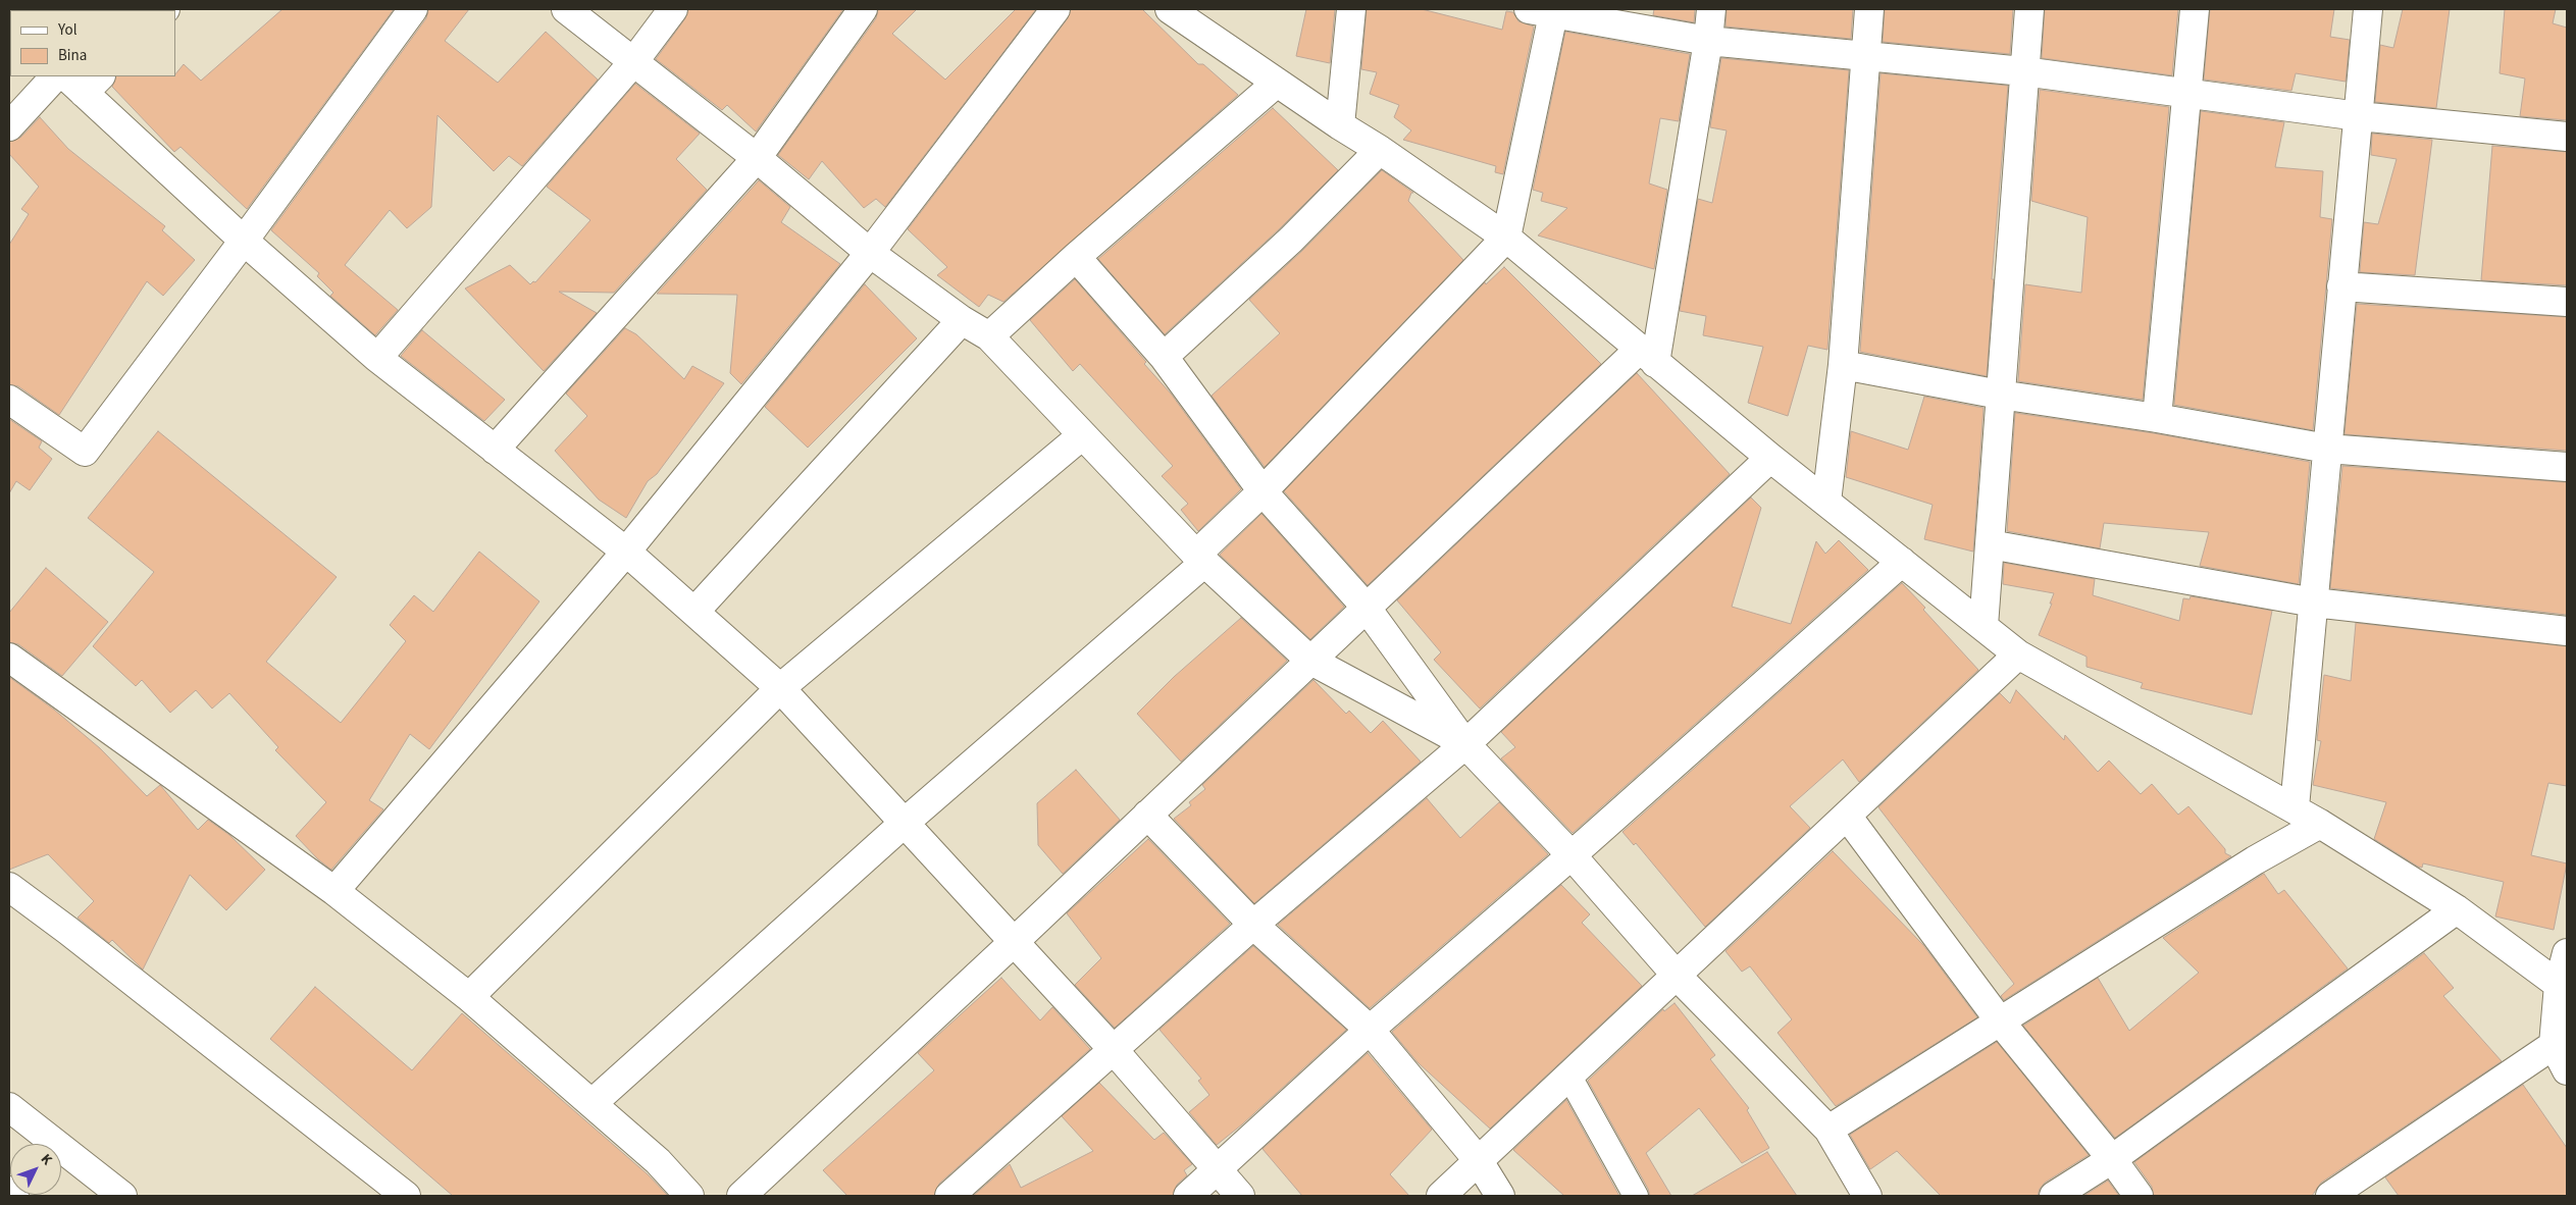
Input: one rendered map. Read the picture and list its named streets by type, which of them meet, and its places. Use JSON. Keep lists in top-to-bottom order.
{
  "legend": ["Yol", "Bina"],
  "north": "top right"
}
